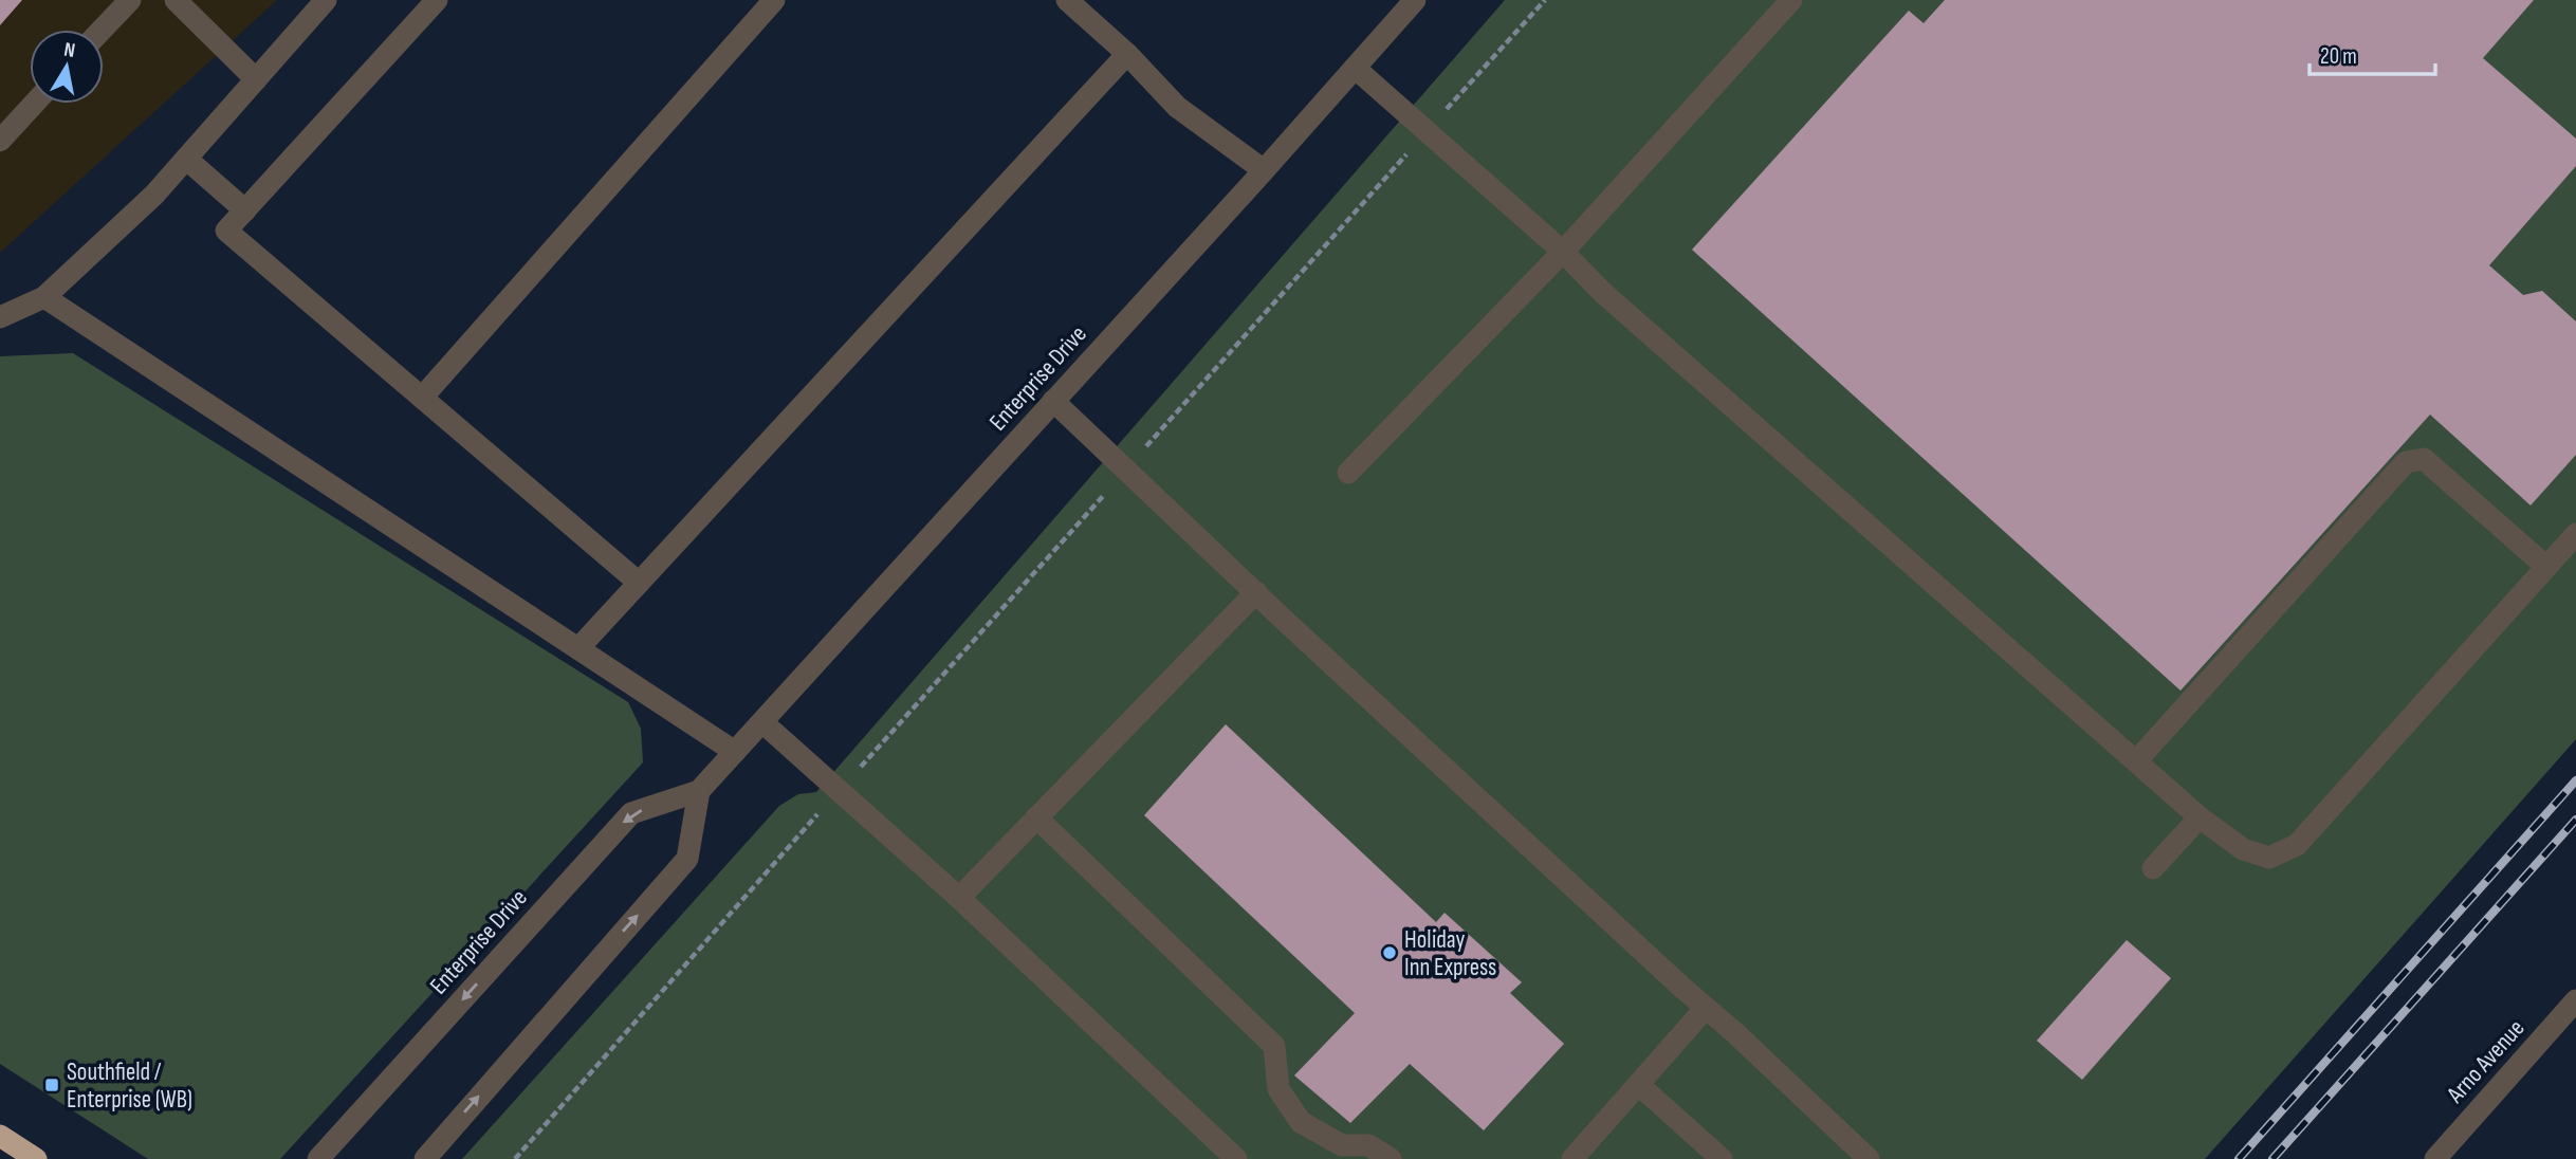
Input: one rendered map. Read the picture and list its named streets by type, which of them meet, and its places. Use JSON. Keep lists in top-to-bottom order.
{
  "streets": {
    "street": ["Enterprise Drive", "Arno Avenue"]
  },
  "places": {
    "other": ["Holiday Inn Express"],
    "transit": ["Southfield / Enterprise (WB)"]
  },
  "scale_bar": "20 m",
  "north": "top"
}
